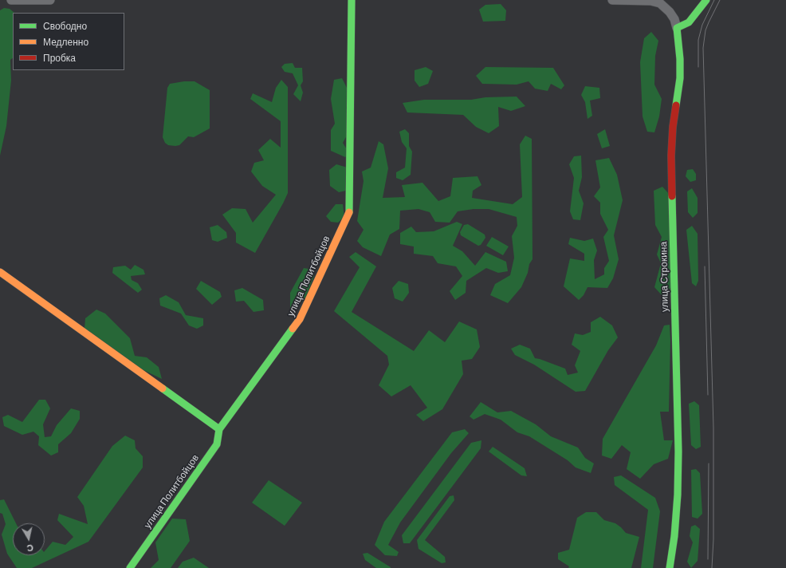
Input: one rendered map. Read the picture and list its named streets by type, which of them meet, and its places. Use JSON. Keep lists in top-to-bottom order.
{
  "streets": {
    "street": ["улица Политбойцов", "улица Строкина"]
  },
  "legend": ["Свободно", "Медленно", "Пробка"],
  "north": "bottom"
}
